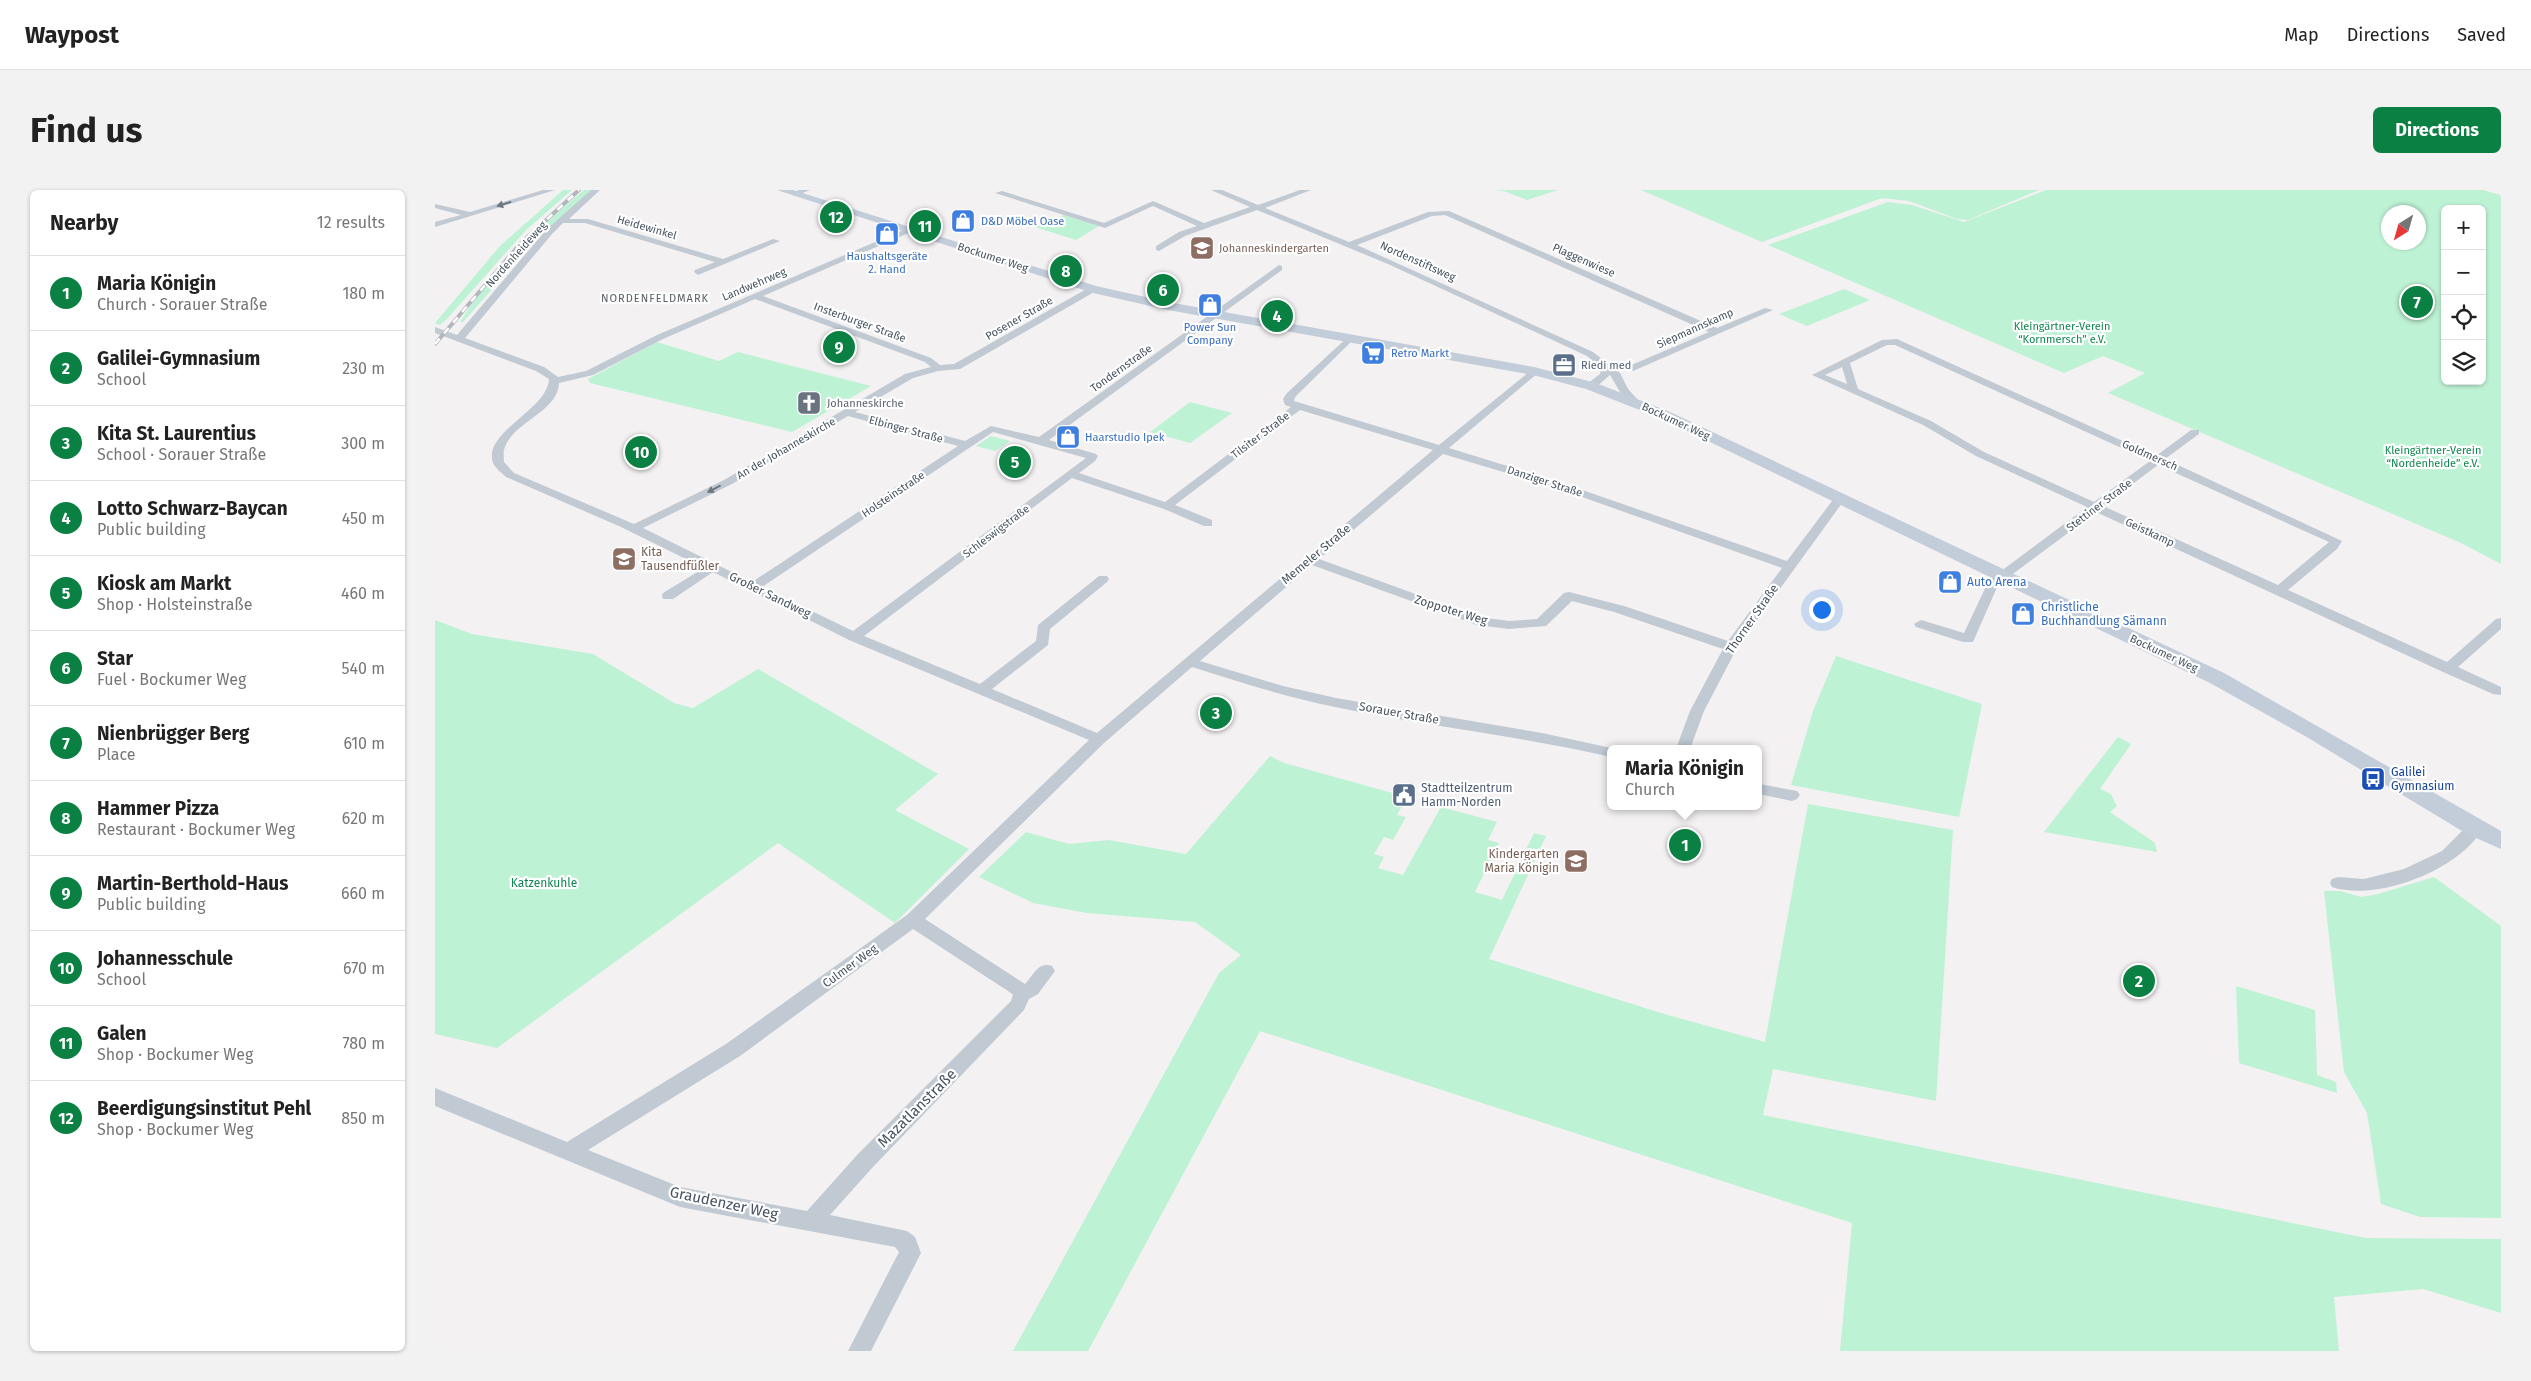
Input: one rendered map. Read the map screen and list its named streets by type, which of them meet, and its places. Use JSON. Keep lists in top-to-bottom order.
{
  "streets": {
    "main road": ["Bockumer Weg"],
    "street": [
      "Heidewinkel",
      "Nordenheideweg",
      "Plaggenwiese",
      "Nordenstiftsweg",
      "Landwehrweg",
      "Posener Straße",
      "Insterburger Straße",
      "Siepmannskamp",
      "Tondernstraße",
      "Elbinger Straße",
      "Tilsiter Straße",
      "An der Johanneskirche",
      "Goldmersch",
      "Danziger Straße",
      "Holsteinstraße",
      "Stettiner Straße",
      "Schleswigstraße",
      "Geistkamp",
      "Memeler Straße",
      "Großer Sandweg",
      "Zoppoter Weg",
      "Thorner Straße",
      "Sorauer Straße",
      "Culmer Weg",
      "Mazatlanstraße",
      "Graudenzer Weg"
    ]
  },
  "crossings": [
    ["Heidewinkel", "Nordenheideweg"],
    ["Bockumer Weg", "Nordenstiftsweg"],
    ["Bockumer Weg", "Landwehrweg"],
    ["Bockumer Weg", "Posener Straße"],
    ["Bockumer Weg", "Tondernstraße"],
    ["Bockumer Weg", "Tilsiter Straße"],
    ["Bockumer Weg", "Stettiner Straße"],
    ["Bockumer Weg", "Memeler Straße"],
    ["Bockumer Weg", "Thorner Straße"],
    ["Plaggenwiese", "Siepmannskamp"],
    ["Landwehrweg", "Insterburger Straße"],
    ["Landwehrweg", "Großer Sandweg"],
    ["Posener Straße", "Insterburger Straße"],
    ["Posener Straße", "An der Johanneskirche"],
    ["Insterburger Straße", "An der Johanneskirche"],
    ["Tondernstraße", "Holsteinstraße"],
    ["Tondernstraße", "Schleswigstraße"],
    ["Elbinger Straße", "An der Johanneskirche"],
    ["Elbinger Straße", "Holsteinstraße"],
    ["Tilsiter Straße", "Danziger Straße"],
    ["An der Johanneskirche", "Großer Sandweg"],
    ["Goldmersch", "Stettiner Straße"],
    ["Goldmersch", "Geistkamp"],
    ["Danziger Straße", "Memeler Straße"],
    ["Danziger Straße", "Thorner Straße"],
    ["Holsteinstraße", "Schleswigstraße"],
    ["Holsteinstraße", "Großer Sandweg"],
    ["Stettiner Straße", "Geistkamp"],
    ["Schleswigstraße", "Großer Sandweg"],
    ["Memeler Straße", "Großer Sandweg"],
    ["Memeler Straße", "Zoppoter Weg"],
    ["Memeler Straße", "Sorauer Straße"],
    ["Memeler Straße", "Culmer Weg"],
    ["Großer Sandweg", "Culmer Weg"],
    ["Zoppoter Weg", "Thorner Straße"],
    ["Culmer Weg", "Graudenzer Weg"],
    ["Mazatlanstraße", "Graudenzer Weg"]
  ],
  "one_way": ["An der Johanneskirche"],
  "districts": ["NORDENFELDMARK"],
  "parks": ["Kleingärtner-Verein “Kornmersch” e.V.", "Kleingärtner-Verein “Nordenheide” e.V.", "Katzenkuhle"],
  "places": {
    "shop": [
      "D&D Möbel Oase",
      "Haushaltsgeräte 2. Hand",
      "Power Sun Company",
      "Haarstudio Ipek",
      "Auto Arena",
      "Christliche Buchhandlung Sämann"
    ],
    "school or university": ["Johanneskindergarten", "Kita Tausendfüßler", "Kindergarten Maria Königin"],
    "supermarket": ["Retro Markt"],
    "office": ["Riedi med"],
    "church": ["Johanneskirche"],
    "bus stop": ["Galilei Gymnasium"],
    "public building": ["Stadtteilzentrum Hamm-Norden"]
  },
  "north": "bottom left",
  "page": {
    "header": "Waypost",
    "nav": ["Map", "Directions", "Saved"],
    "buttons": "Directions",
    "title": "Find us",
    "heading": ["Nearby", "12 results"],
    "pins": [
      "12",
      "11",
      "8",
      "6",
      "7",
      "4",
      "9",
      "10",
      "5",
      "3",
      "1",
      "2"
    ],
    "map_buttons": ["+", "−"],
    "list": [
      {
        "mark": "1",
        "name": "Maria Königin",
        "note": "Church · Sorauer Straße",
        "value": "180 m"
      },
      {
        "mark": "2",
        "name": "Galilei-Gymnasium",
        "note": "School",
        "value": "230 m"
      },
      {
        "mark": "3",
        "name": "Kita St. Laurentius",
        "note": "School · Sorauer Straße",
        "value": "300 m"
      },
      {
        "mark": "4",
        "name": "Lotto Schwarz-Baycan",
        "note": "Public building",
        "value": "450 m"
      },
      {
        "mark": "5",
        "name": "Kiosk am Markt",
        "note": "Shop · Holsteinstraße",
        "value": "460 m"
      },
      {
        "mark": "6",
        "name": "Star",
        "note": "Fuel · Bockumer Weg",
        "value": "540 m"
      },
      {
        "mark": "7",
        "name": "Nienbrügger Berg",
        "note": "Place",
        "value": "610 m"
      },
      {
        "mark": "8",
        "name": "Hammer Pizza",
        "note": "Restaurant · Bockumer Weg",
        "value": "620 m"
      },
      {
        "mark": "9",
        "name": "Martin-Berthold-Haus",
        "note": "Public building",
        "value": "660 m"
      },
      {
        "mark": "10",
        "name": "Johannesschule",
        "note": "School",
        "value": "670 m"
      },
      {
        "mark": "11",
        "name": "Galen",
        "note": "Shop · Bockumer Weg",
        "value": "780 m"
      },
      {
        "mark": "12",
        "name": "Beerdigungsinstitut Pehl",
        "note": "Shop · Bockumer Weg",
        "value": "850 m"
      }
    ],
    "popup": ["Maria Königin", "Church"]
  }
}
